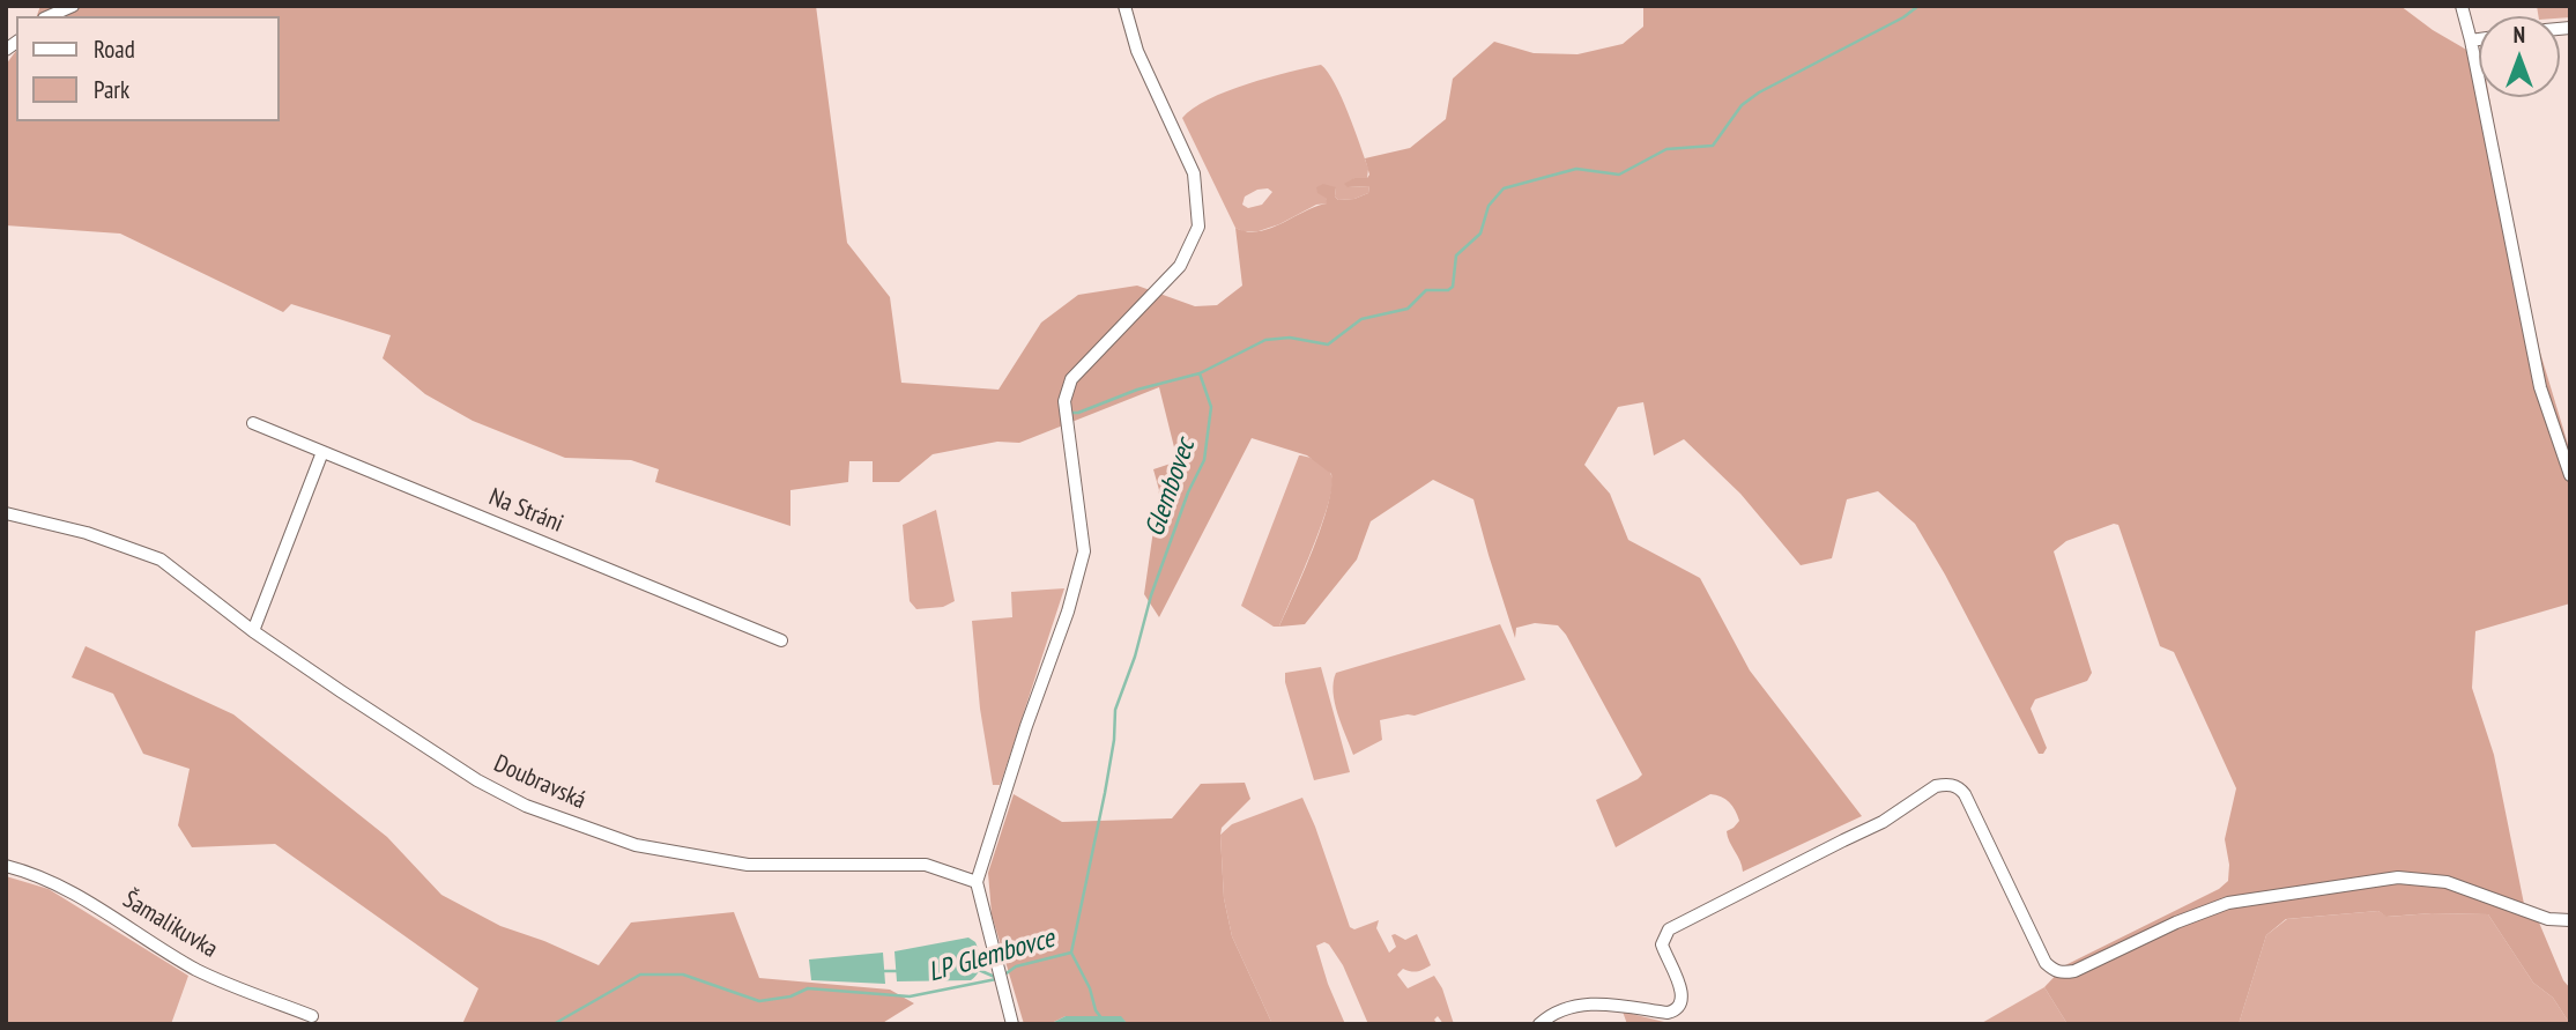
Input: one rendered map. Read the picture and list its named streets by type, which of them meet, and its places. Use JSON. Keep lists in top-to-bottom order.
{
  "streets": {
    "street": ["Na Stráni", "Doubravská", "Šamalikuvka"]
  },
  "water": ["Glembovec", "LP Glembovce"],
  "legend": ["Road", "Park"],
  "north": "top"
}
